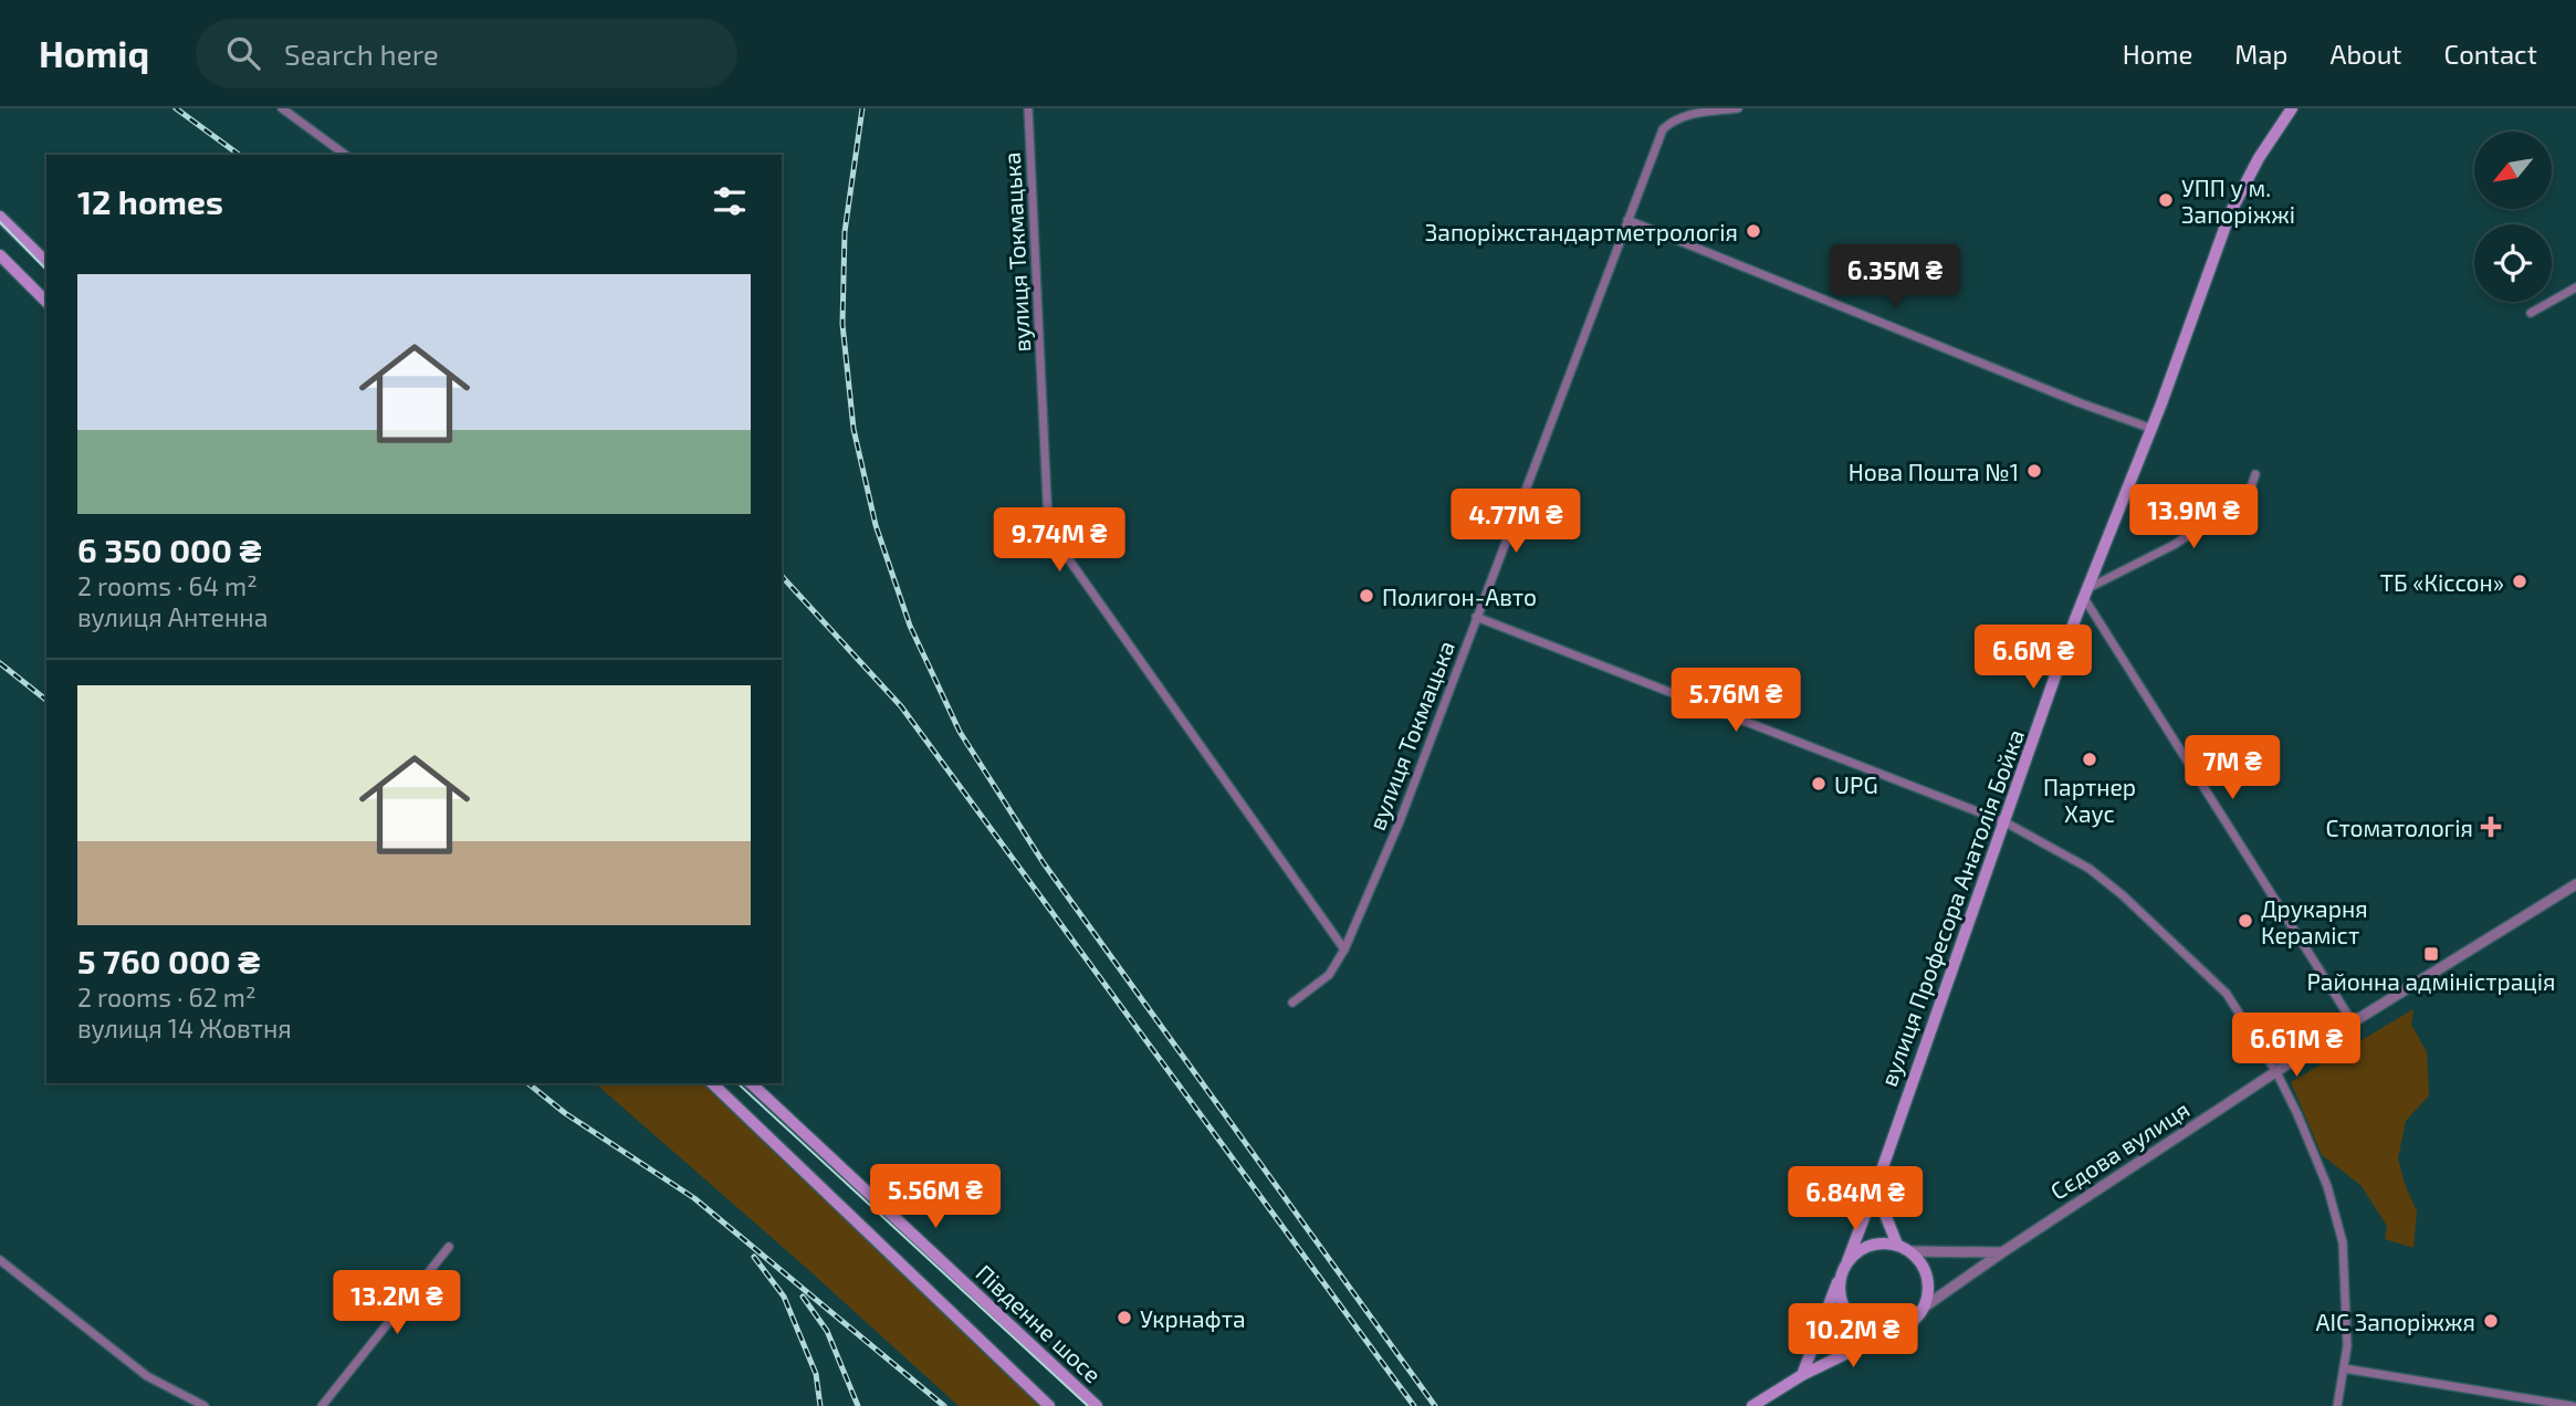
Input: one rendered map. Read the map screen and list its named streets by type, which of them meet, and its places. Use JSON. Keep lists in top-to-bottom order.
{
  "streets": {
    "main road": ["вулиця Професора Анатолія Бойка", "Південне шосе"],
    "street": ["вулиця Токмацька", "Сєдова вулиця"]
  },
  "crossings": [
    ["вулиця Професора Анатолія Бойка", "Сєдова вулиця"]
  ],
  "places": {
    "other": [
      "УПП у м. Запоріжжі",
      "Запоріжстандартметрологія",
      "Нова Пошта №1",
      "ТБ «Кіссон»",
      "Полигон-Авто",
      "Партнер Хаус",
      "UPG",
      "Друкарня Кераміст",
      "Укрнафта",
      "АІС Запоріжжя"
    ],
    "health": ["Стоматологія"],
    "transit": ["Районна адміністрація"]
  },
  "north": "bottom left",
  "page": {
    "header": "Homiq",
    "search": "Search here",
    "nav": [
      "Home",
      "Map",
      "About",
      "Contact"
    ],
    "heading": "12 homes",
    "price": [
      "6.35M ₴",
      "13.9M ₴",
      "4.77M ₴",
      "9.74M ₴",
      "6.6M ₴",
      "5.76M ₴",
      "7M ₴",
      "6.61M ₴",
      "5.56M ₴",
      "6.84M ₴",
      "13.2M ₴",
      "10.2M ₴"
    ],
    "list": [
      {
        "name": "6 350 000 ₴",
        "note": "2 rooms · 64 m² · вулиця Антенна"
      },
      {
        "name": "5 760 000 ₴",
        "note": "2 rooms · 62 m² · вулиця 14 Жовтня"
      }
    ]
  }
}
